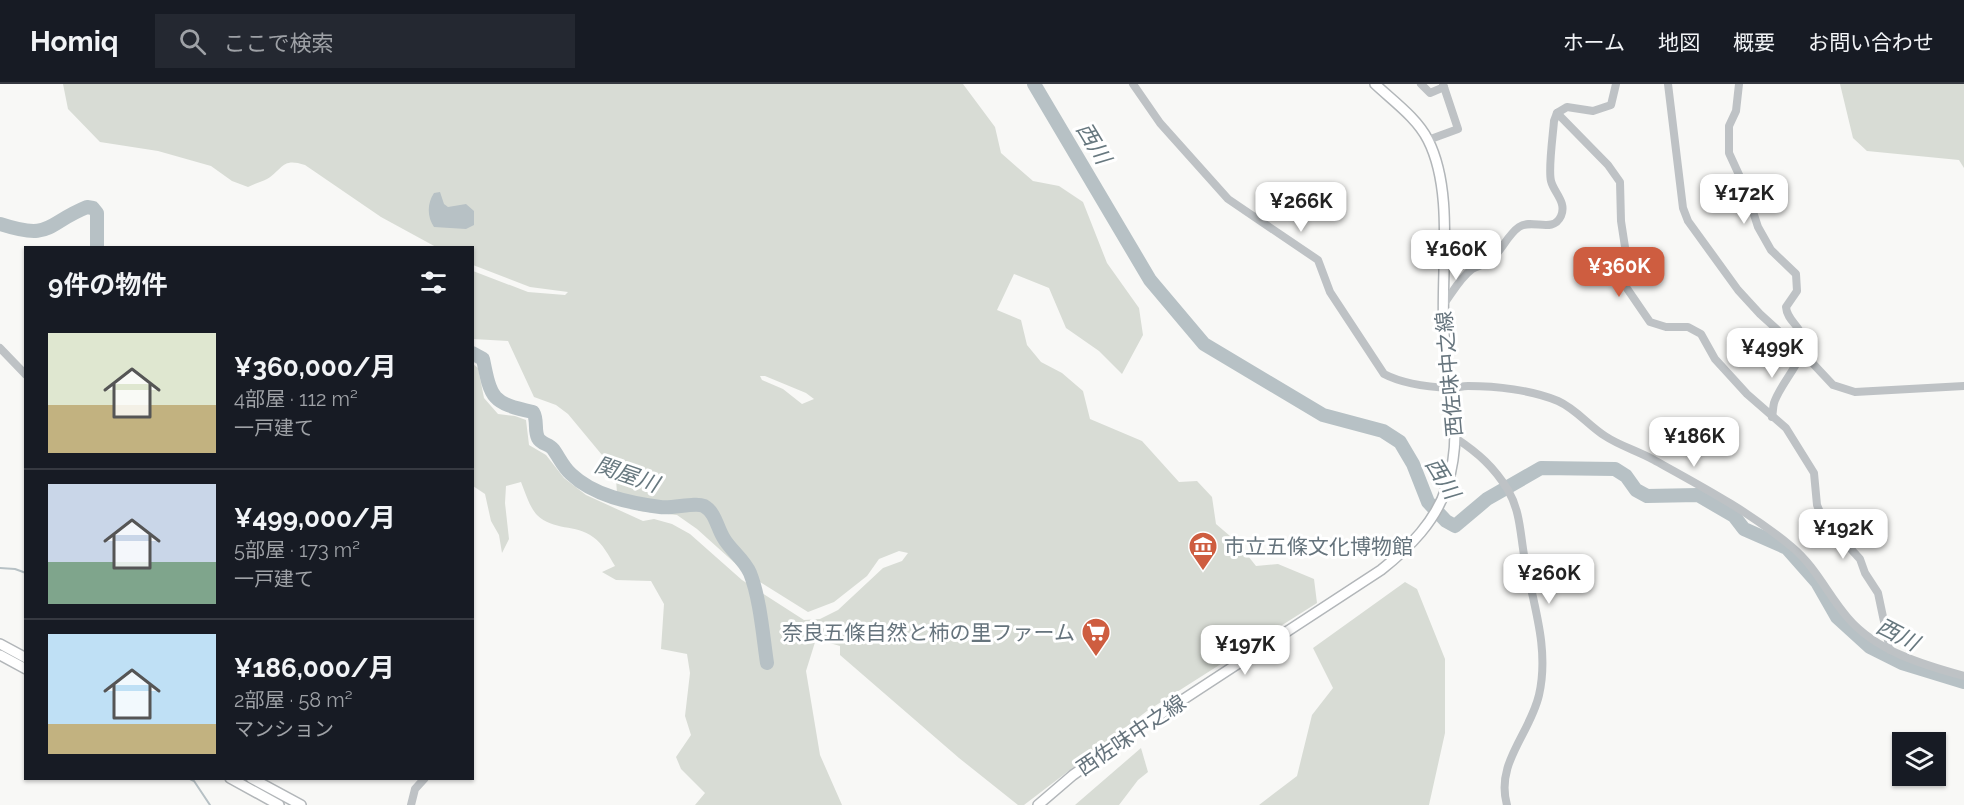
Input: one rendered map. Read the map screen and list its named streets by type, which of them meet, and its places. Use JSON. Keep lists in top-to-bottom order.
{
  "streets": {
    "main road": ["西佐味中之線"]
  },
  "water": ["西川", "関屋川"],
  "places": {
    "museum": ["市立五條文化博物館"],
    "supermarket": ["奈良五條自然と柿の里ファーム"]
  },
  "page": {
    "header": "Homiq",
    "search": "ここで検索",
    "nav": [
      "ホーム",
      "地図",
      "概要",
      "お問い合わせ"
    ],
    "price": [
      "¥172K",
      "¥266K",
      "¥160K",
      "¥360K",
      "¥499K",
      "¥186K",
      "¥192K",
      "¥260K",
      "¥197K"
    ],
    "heading": "9件の物件",
    "list": [
      {
        "name": "¥360,000/月",
        "note": "4部屋 · 112 m² · 一戸建て"
      },
      {
        "name": "¥499,000/月",
        "note": "5部屋 · 173 m² · 一戸建て"
      },
      {
        "name": "¥186,000/月",
        "note": "2部屋 · 58 m² · マンション"
      }
    ]
  }
}
